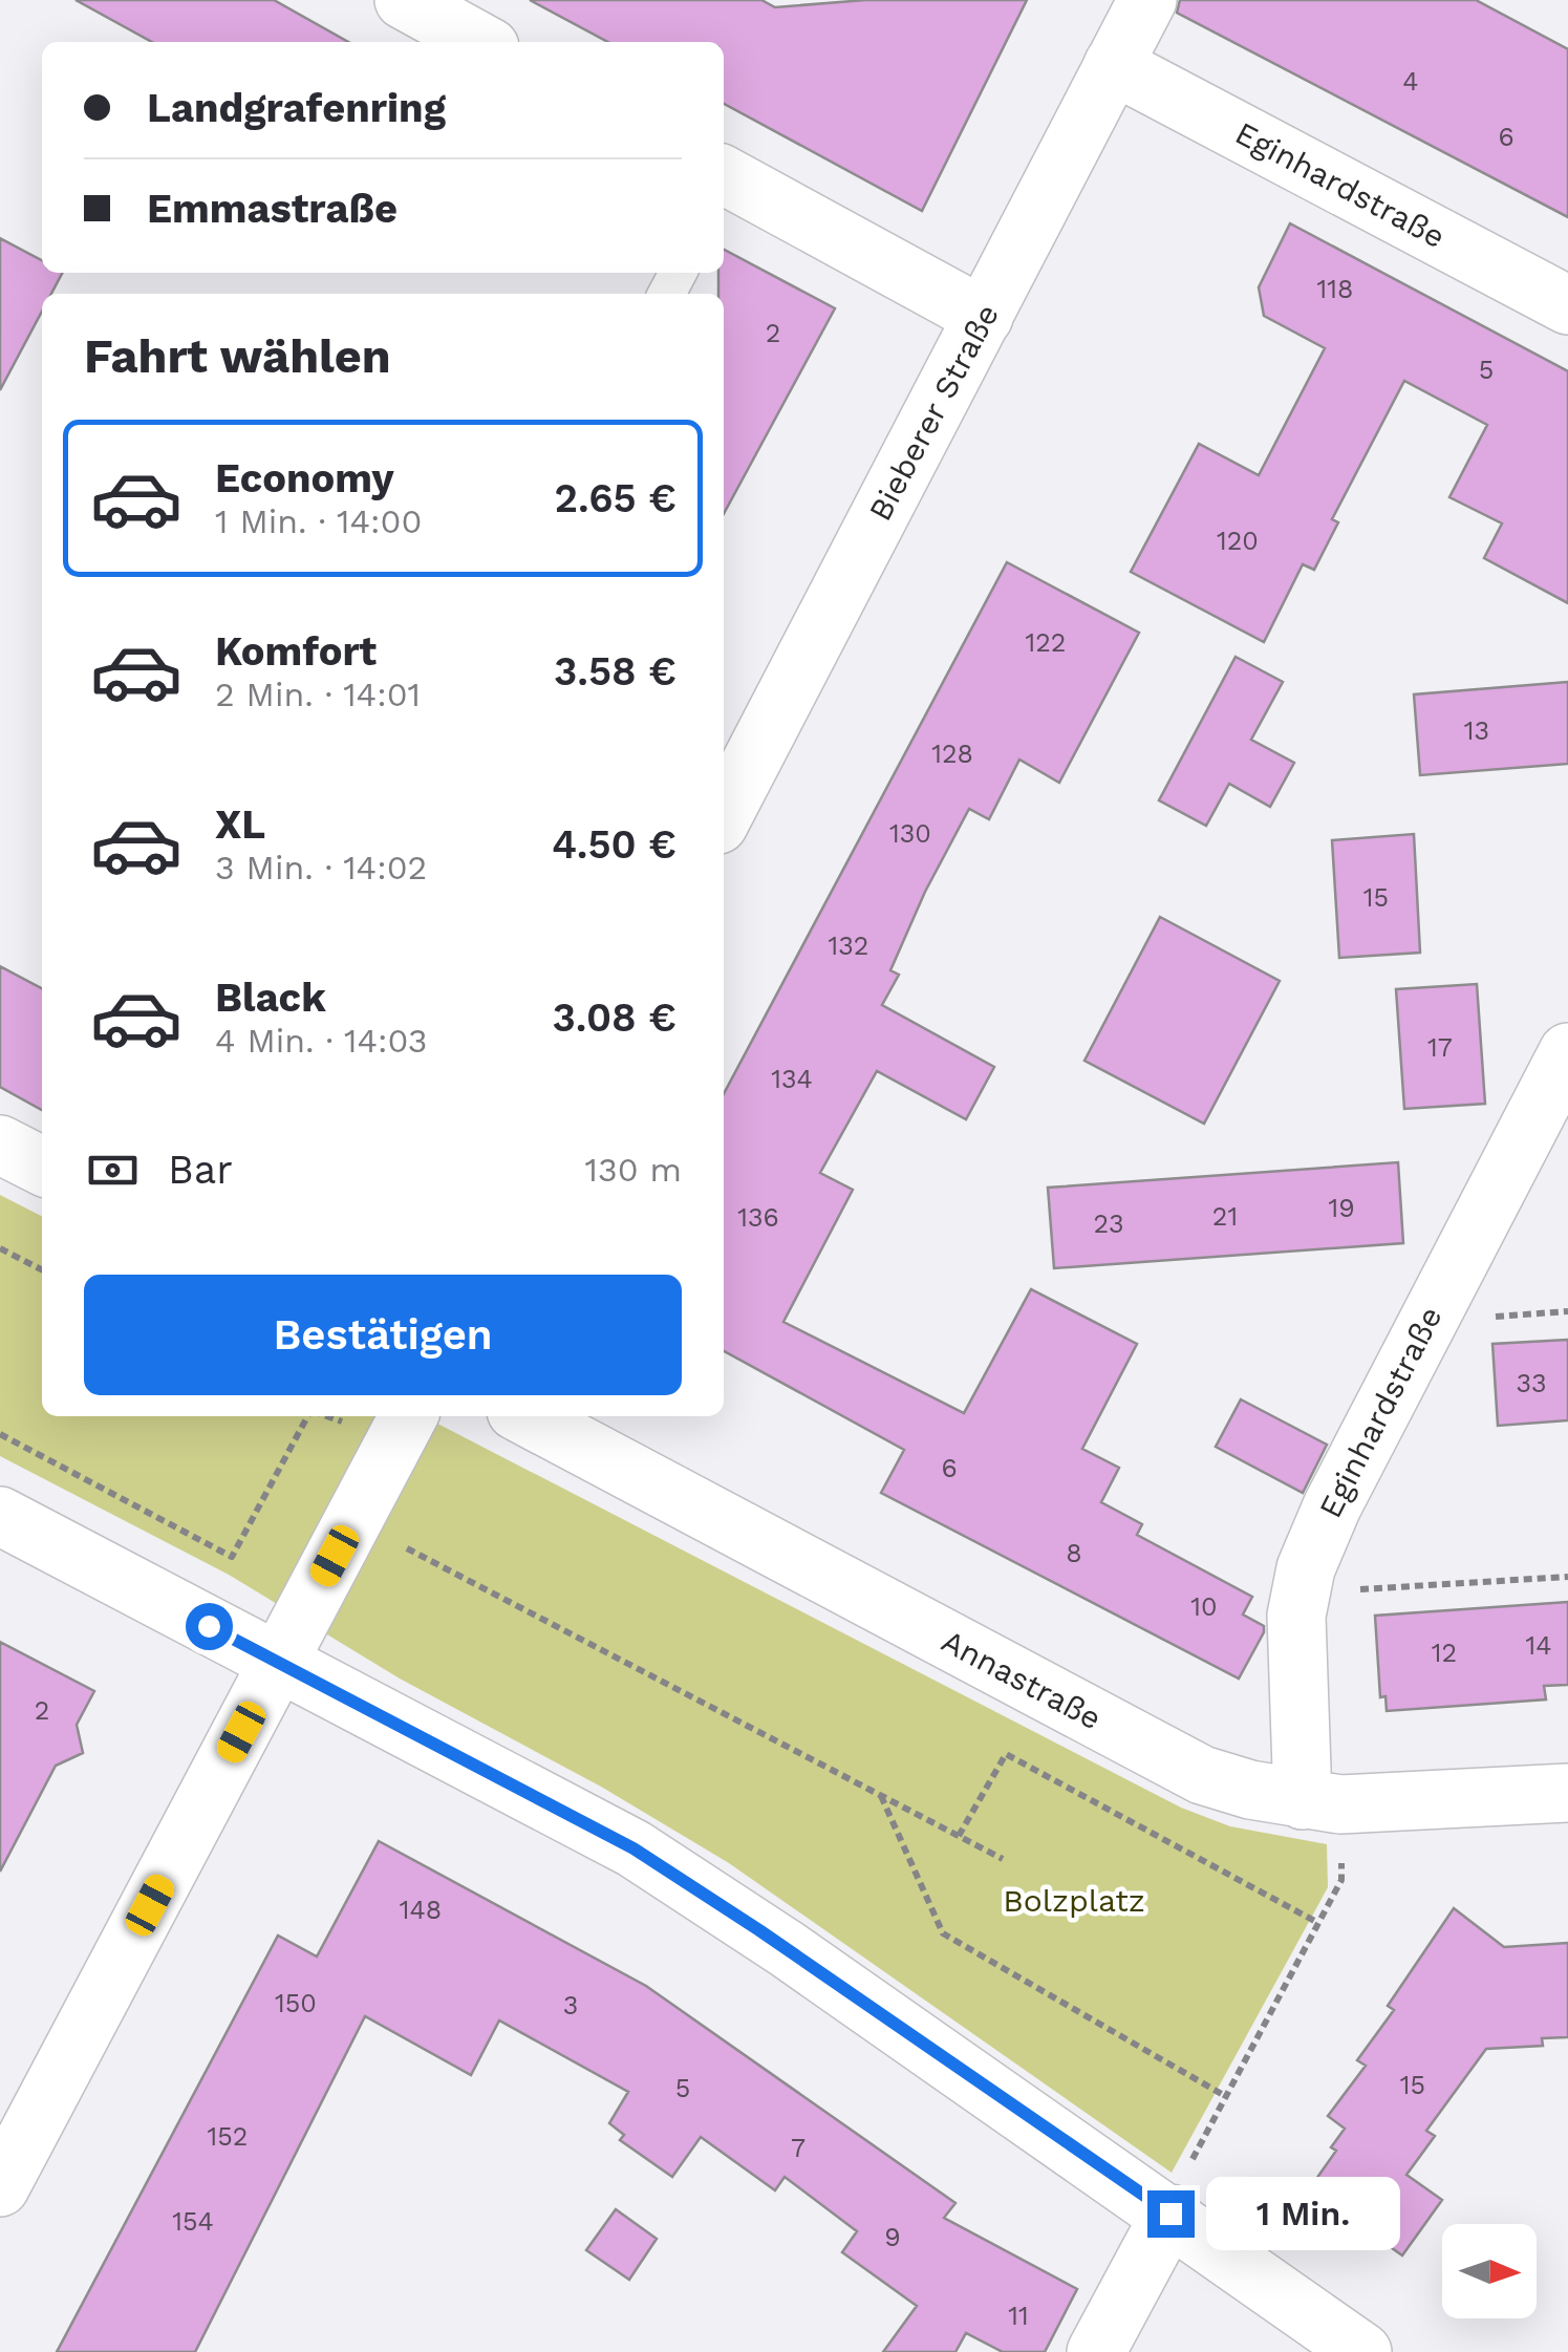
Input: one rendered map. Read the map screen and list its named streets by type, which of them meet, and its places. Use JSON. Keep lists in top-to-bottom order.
{
  "streets": {
    "street": ["Eginhardstraße", "Bieberer Straße", "Annastraße"]
  },
  "crossings": [
    ["Eginhardstraße", "Bieberer Straße"],
    ["Eginhardstraße", "Annastraße"]
  ],
  "parks": ["Bolzplatz"],
  "house_numbers": [
    "4",
    "6",
    "118",
    "2",
    "5",
    "120",
    "122",
    "13",
    "128",
    "130",
    "15",
    "132",
    "17",
    "134",
    "19",
    "21",
    "136",
    "23",
    "33",
    "6",
    "8",
    "10",
    "14",
    "12",
    "2",
    "148",
    "150",
    "3",
    "15",
    "5",
    "152",
    "7",
    "154",
    "9",
    "11"
  ],
  "north": "right",
  "page": {
    "banner": ["Landgrafenring", "Emmastraße"],
    "heading": "Fahrt wählen",
    "list": [
      {
        "name": "Economy",
        "note": "1 Min. · 14:00",
        "value": "2.65 €"
      },
      {
        "name": "Komfort",
        "note": "2 Min. · 14:01",
        "value": "3.58 €"
      },
      {
        "name": "XL",
        "note": "3 Min. · 14:02",
        "value": "4.50 €"
      },
      {
        "name": "Black",
        "note": "4 Min. · 14:03",
        "value": "3.08 €"
      }
    ],
    "pay": ["Bar", "130 m"],
    "buttons": "Bestätigen",
    "bubble": "1 Min."
  }
}
